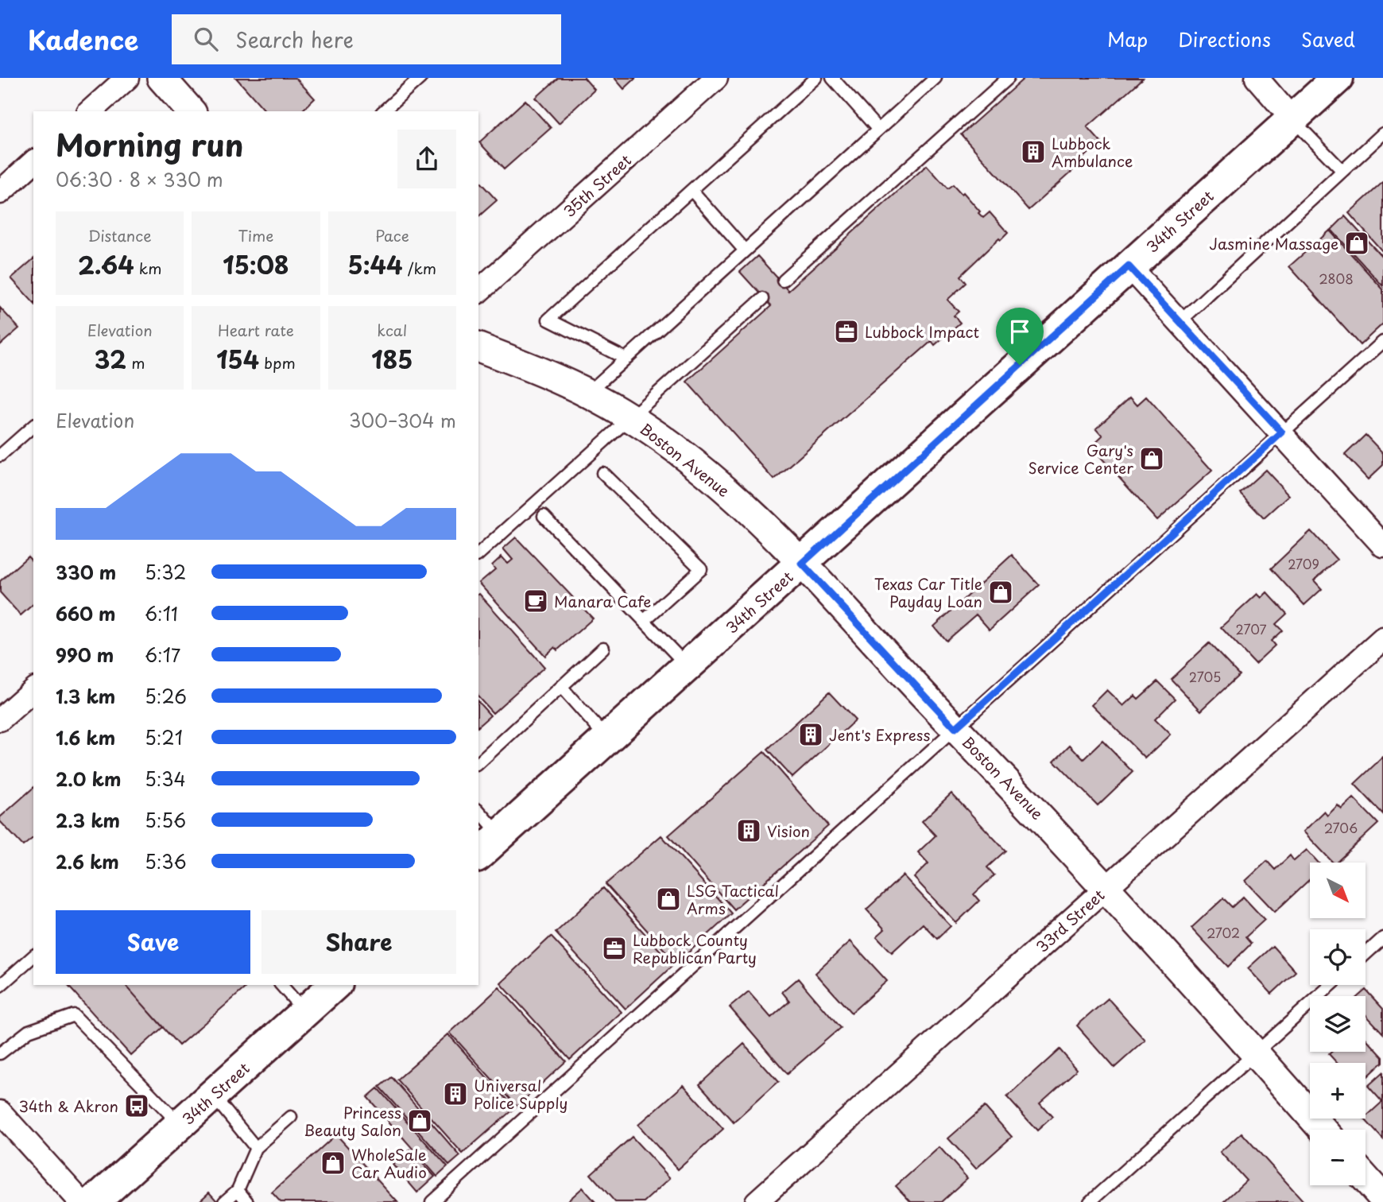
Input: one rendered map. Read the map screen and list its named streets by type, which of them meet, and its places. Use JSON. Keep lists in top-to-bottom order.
{
  "streets": {
    "main road": ["34th Street"],
    "street": ["35th Street", "Boston Avenue", "33rd Street"]
  },
  "crossings": [
    ["34th Street", "Boston Avenue"],
    ["Boston Avenue", "33rd Street"]
  ],
  "places": {
    "building": [
      "Lubbock Ambulance",
      "Jent's Express",
      "Vision",
      "Universal Police Supply"
    ],
    "shop": [
      "Jasmine Massage",
      "Gary's Service Center",
      "Texas Car Title Payday Loan",
      "LSG Tactical Arms",
      "Princess Beauty Salon",
      "WholeSale Car Audio"
    ],
    "office": ["Lubbock Impact", "Lubbock County Republican Party"],
    "cafe": ["Manara Cafe"],
    "bus stop": ["34th & Akron"]
  },
  "house_numbers": [
    "2808",
    "2709",
    "2707",
    "2705",
    "2706",
    "2702"
  ],
  "north": "bottom right",
  "page": {
    "header": "Kadence",
    "search": "Search here",
    "nav": ["Map", "Directions", "Saved"],
    "heading": ["Morning run", "06:30 · 8 × 330 m"],
    "stats": [
      ["Distance", "2.64 km"],
      ["Time", "15:08"],
      ["Pace", "5:44 /km"],
      ["Elevation", "32 m"],
      ["Heart rate", "154 bpm"],
      ["kcal", "185"]
    ],
    "chart": ["Elevation", "300–304 m"],
    "list": [
      {
        "name": "330 m",
        "note": "5:32"
      },
      {
        "name": "660 m",
        "note": "6:11"
      },
      {
        "name": "990 m",
        "note": "6:17"
      },
      {
        "name": "1.3 km",
        "note": "5:26"
      },
      {
        "name": "1.6 km",
        "note": "5:21"
      },
      {
        "name": "2.0 km",
        "note": "5:34"
      },
      {
        "name": "2.3 km",
        "note": "5:56"
      },
      {
        "name": "2.6 km",
        "note": "5:36"
      }
    ],
    "map_buttons": ["+", "−"],
    "buttons": ["Save", "Share"]
  }
}
